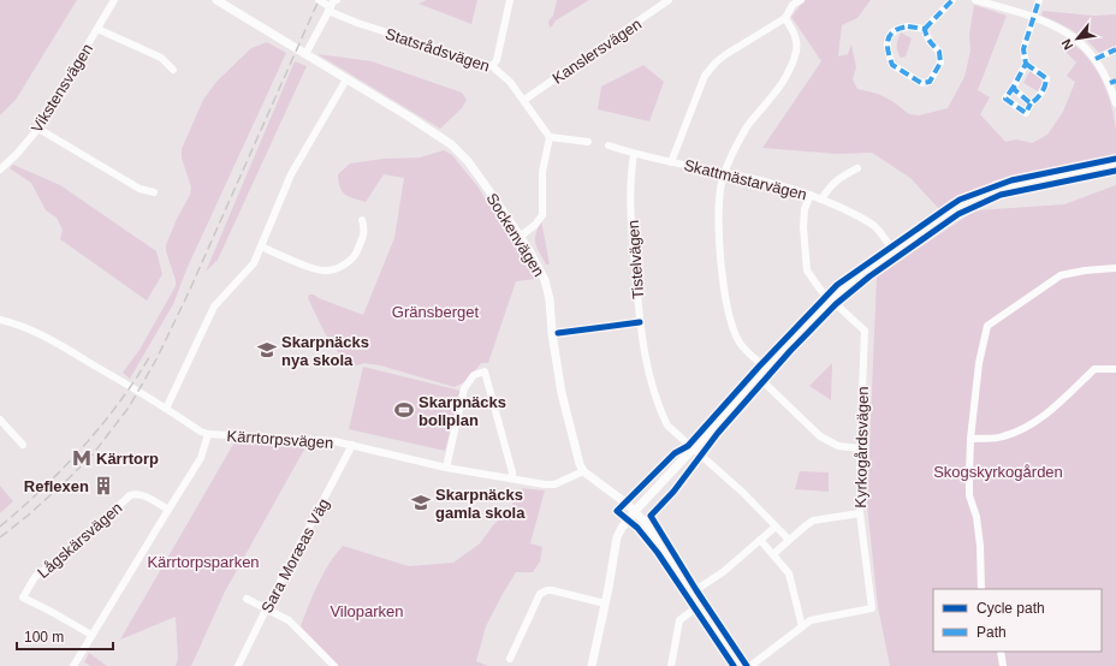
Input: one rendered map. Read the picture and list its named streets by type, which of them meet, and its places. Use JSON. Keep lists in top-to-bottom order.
{
  "streets": {
    "street": [
      "Statsrådsvägen",
      "Kanslersvägen",
      "Vikstensvägen",
      "Skattmästarvägen",
      "Sockenvägen",
      "Tistelvägen",
      "Kärrtorpsvägen",
      "Kyrkogårdsvägen",
      "Lågskärsvägen",
      "Sara Moræas Väg"
    ]
  },
  "crossings": [
    ["Statsrådsvägen", "Kanslersvägen"],
    ["Skattmästarvägen", "Tistelvägen"],
    ["Sockenvägen", "Kärrtorpsvägen"],
    ["Kärrtorpsvägen", "Sara Moræas Väg"]
  ],
  "parks": [
    "Gränsberget",
    "Skogskyrkogården",
    "Kärrtorpsparken",
    "Viloparken"
  ],
  "places": {
    "school or university": ["Skarpnäcks nya skola", "Skarpnäcks gamla skola"],
    "sports": ["Skarpnäcks bollplan"],
    "metro station": ["Kärrtorp"],
    "building": ["Reflexen"]
  },
  "legend": ["Cycle path", "Path"],
  "scale_bar": "100 m",
  "north": "bottom left"
}
